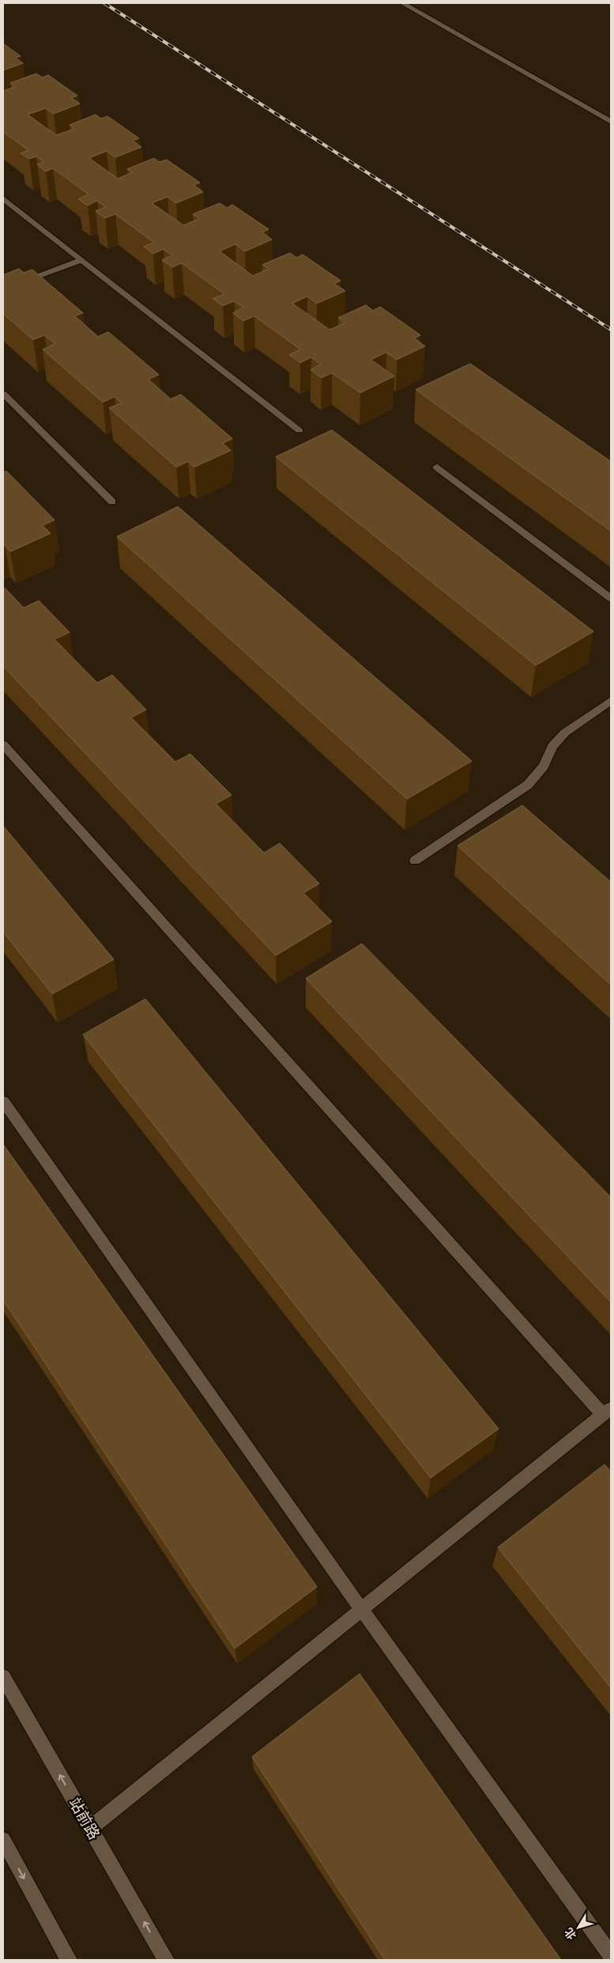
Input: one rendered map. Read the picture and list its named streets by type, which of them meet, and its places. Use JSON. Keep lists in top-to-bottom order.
{
  "streets": {
    "street": ["站前路"]
  },
  "north": "bottom left"
}
